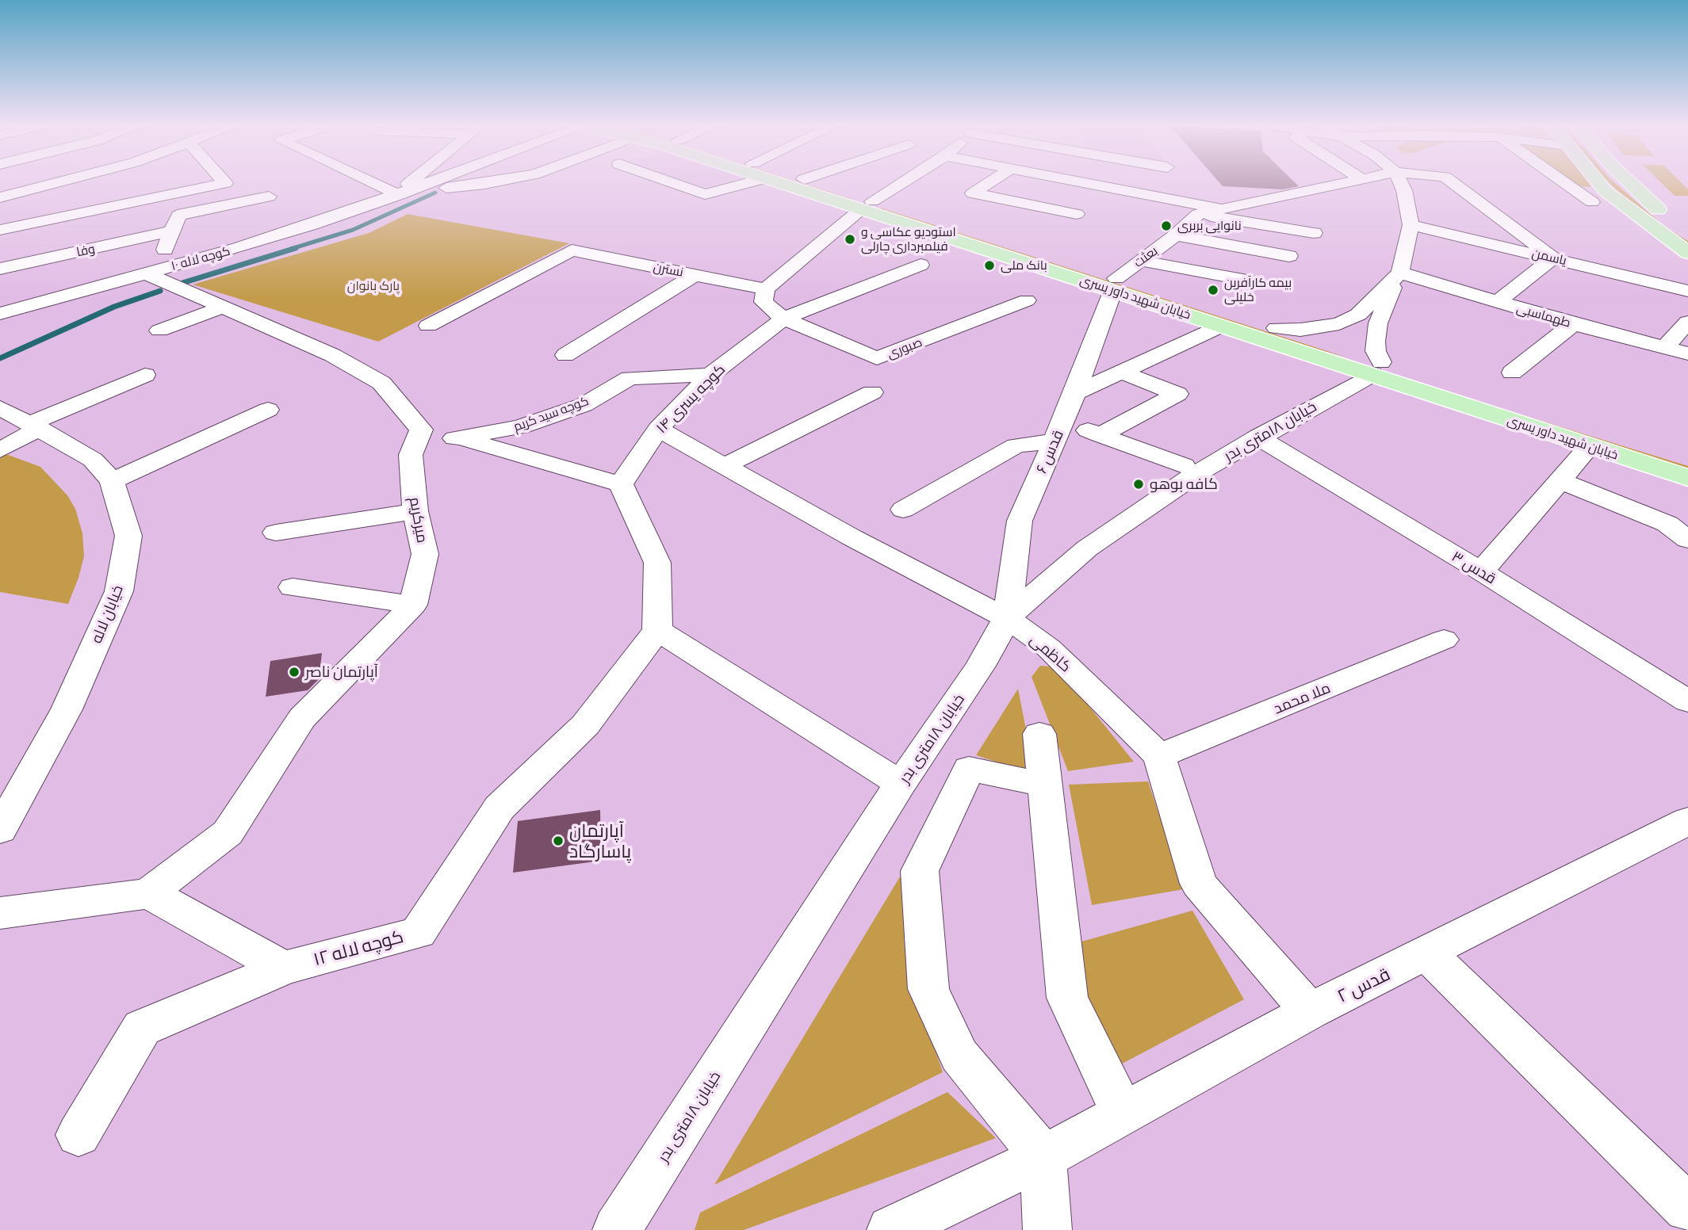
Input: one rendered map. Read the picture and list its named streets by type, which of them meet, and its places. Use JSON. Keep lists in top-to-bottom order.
{
  "streets": {
    "main road": ["خیابان شهید داور یسری"],
    "street": [
      "وفا",
      "بعثت",
      "یاسمن",
      "کوچه لاله ۱۰",
      "نسترن",
      "طهماسبی",
      "صبوری",
      "کوچه یسری ۱۴",
      "کوچه سید کریم",
      "خیابان ۱۸متری بدر",
      "قدس ۶",
      "میرکریم",
      "قدس ۳",
      "خیابان لاله",
      "کاظمی",
      "ملا محمد",
      "کوچه لاله ۱۲",
      "قدس ۲"
    ]
  },
  "crossings": [
    ["بعثت", "یاسمن"],
    ["بعثت", "خیابان شهید داور یسری"],
    ["بعثت", "قدس ۶"],
    ["خیابان شهید داور یسری", "خیابان ۱۸متری بدر"],
    ["خیابان شهید داور یسری", "قدس ۶"],
    ["صبوری", "کوچه یسری ۱۴"],
    ["کوچه یسری ۱۴", "کوچه سید کریم"],
    ["کوچه یسری ۱۴", "کاظمی"],
    ["خیابان ۱۸متری بدر", "قدس ۶"],
    ["خیابان ۱۸متری بدر", "قدس ۳"],
    ["خیابان ۱۸متری بدر", "کاظمی"],
    ["قدس ۶", "کاظمی"],
    ["کاظمی", "ملا محمد"],
    ["کاظمی", "قدس ۲"]
  ],
  "parks": ["پارک بانوان"],
  "places": [
    "نانوایی بربری",
    "استودیو عکاسی و فیلمبرداری چارلی",
    "بانک ملی",
    "بیمه کارآفرین خلیلی",
    "کافه بوهو",
    "آپارتمان ناصر",
    "آپارتمان پاسارگاد"
  ]
}
